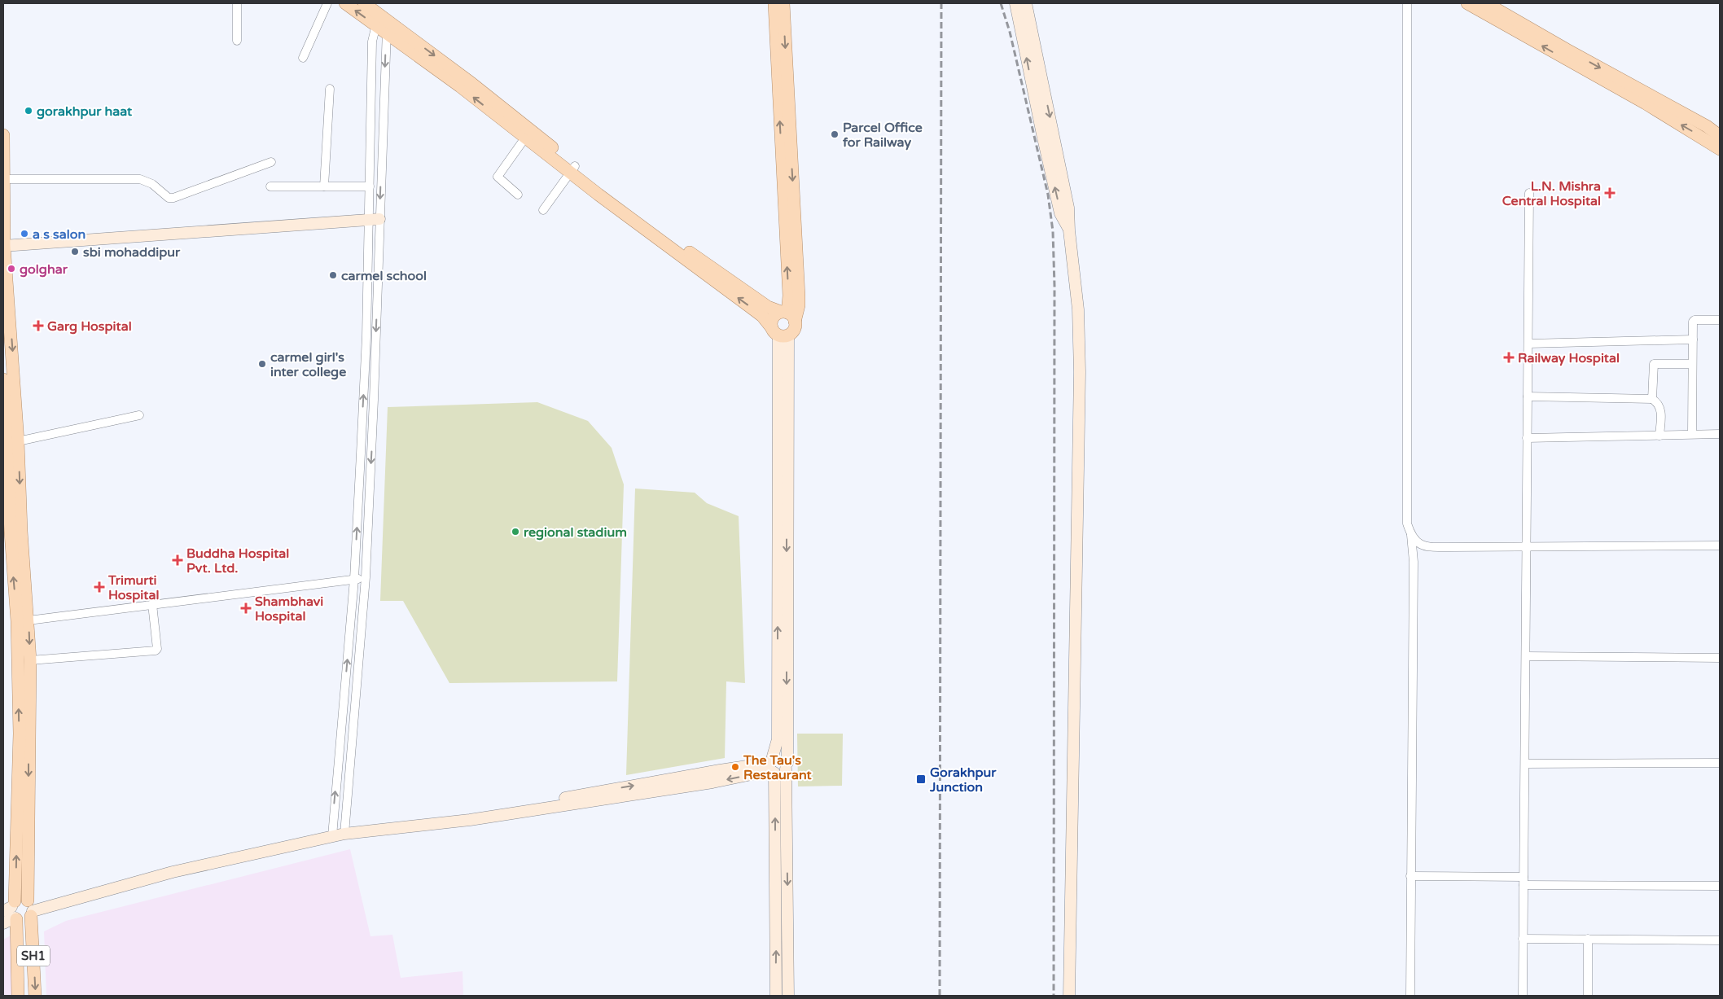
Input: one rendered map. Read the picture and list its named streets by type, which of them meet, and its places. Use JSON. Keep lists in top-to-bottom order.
{
  "streets": {
    "main road": ["SH1"]
  },
  "places": {
    "other": [
      "gorakhpur haat",
      "Parcel Office for Railway",
      "a s salon",
      "sbi mohaddipur",
      "golghar",
      "carmel school",
      "carmel girl's inter college",
      "regional stadium",
      "The Tau's Restaurant"
    ],
    "health": [
      "L.N. Mishra Central Hospital",
      "Garg Hospital",
      "Railway Hospital",
      "Buddha Hospital Pvt. Ltd.",
      "Trimurti Hospital",
      "Shambhavi Hospital"
    ],
    "transit": ["Gorakhpur Junction"]
  }
}
